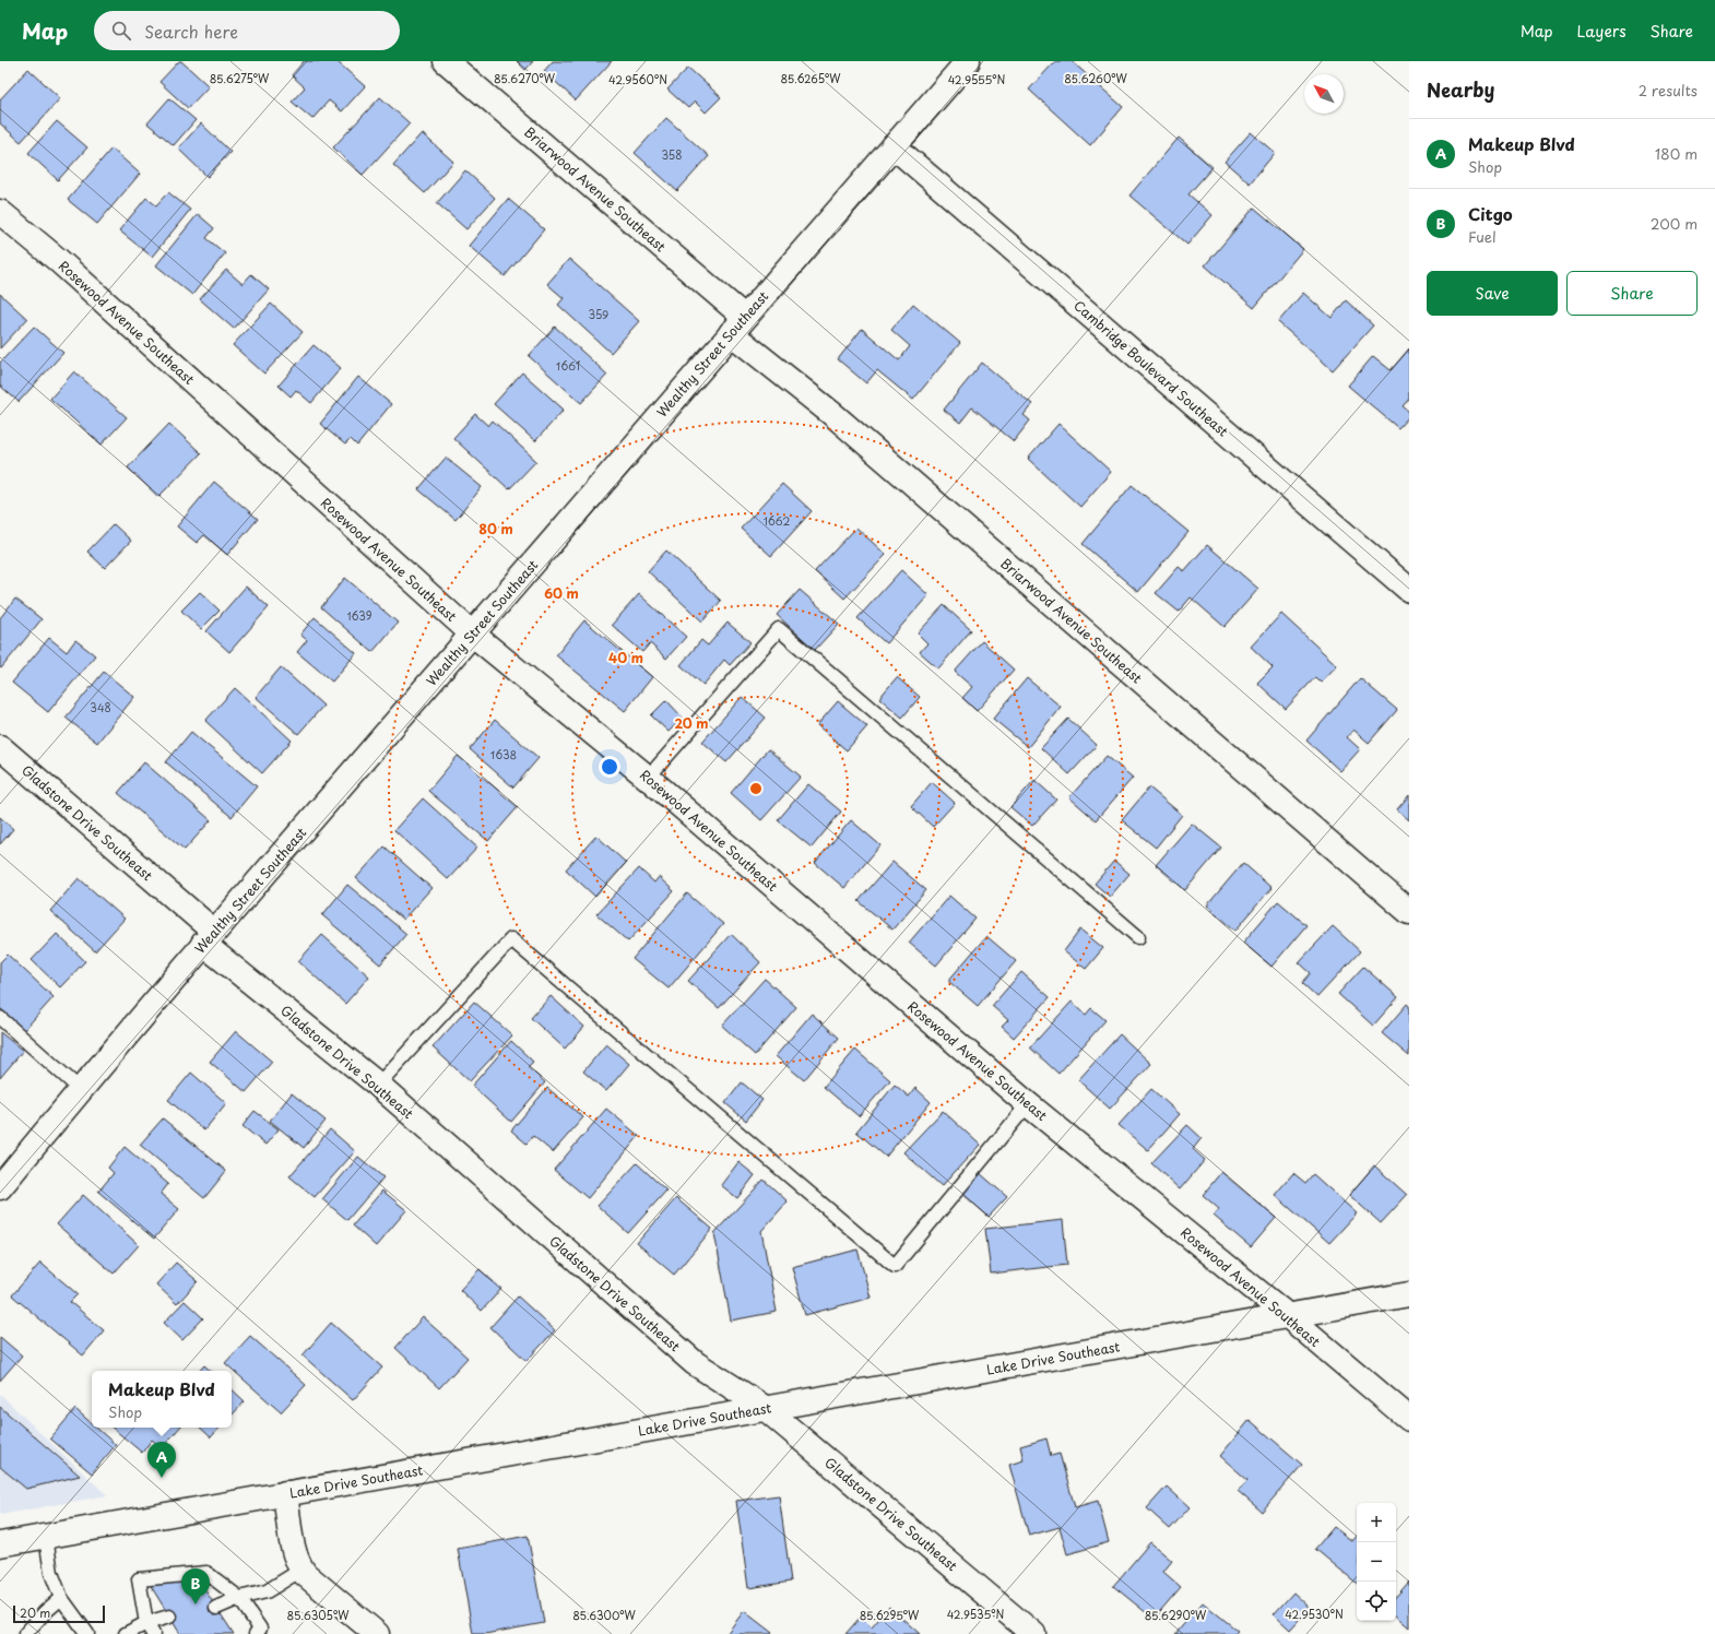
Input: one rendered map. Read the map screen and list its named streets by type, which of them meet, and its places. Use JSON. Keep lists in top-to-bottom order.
{
  "streets": {
    "street": [
      "Briarwood Avenue Southeast",
      "Rosewood Avenue Southeast",
      "Wealthy Street Southeast",
      "Cambridge Boulevard Southeast",
      "Gladstone Drive Southeast",
      "Lake Drive Southeast"
    ]
  },
  "crossings": [
    ["Briarwood Avenue Southeast", "Wealthy Street Southeast"],
    ["Rosewood Avenue Southeast", "Wealthy Street Southeast"],
    ["Rosewood Avenue Southeast", "Lake Drive Southeast"],
    ["Wealthy Street Southeast", "Cambridge Boulevard Southeast"],
    ["Wealthy Street Southeast", "Gladstone Drive Southeast"],
    ["Gladstone Drive Southeast", "Lake Drive Southeast"]
  ],
  "house_numbers": [
    "358",
    "359",
    "1661",
    "1662",
    "1639",
    "348",
    "1638"
  ],
  "scale_bar": "20 m",
  "north": "top left",
  "page": {
    "header": "Map",
    "search": "Search here",
    "nav": ["Map", "Layers", "Share"],
    "heading": ["Nearby", "2 results"],
    "list": [
      {
        "mark": "A",
        "name": "Makeup Blvd",
        "note": "Shop",
        "value": "180 m"
      },
      {
        "mark": "B",
        "name": "Citgo",
        "note": "Fuel",
        "value": "200 m"
      }
    ],
    "buttons": ["Save", "Share"],
    "popup": ["Makeup Blvd", "Shop"],
    "pins": ["A", "B"],
    "map_buttons": ["+", "−"],
    "scale": "20 m"
  },
  "coordinates": [
    "85.6270°W",
    "85.6265°W",
    "85.6275°W",
    "85.6260°W",
    "42.9560°N",
    "42.9555°N",
    "42.9535°N",
    "42.9530°N",
    "85.6305°W",
    "85.6300°W",
    "85.6295°W",
    "85.6290°W"
  ],
  "rings": [
    "80 m",
    "60 m",
    "40 m",
    "20 m"
  ]
}
